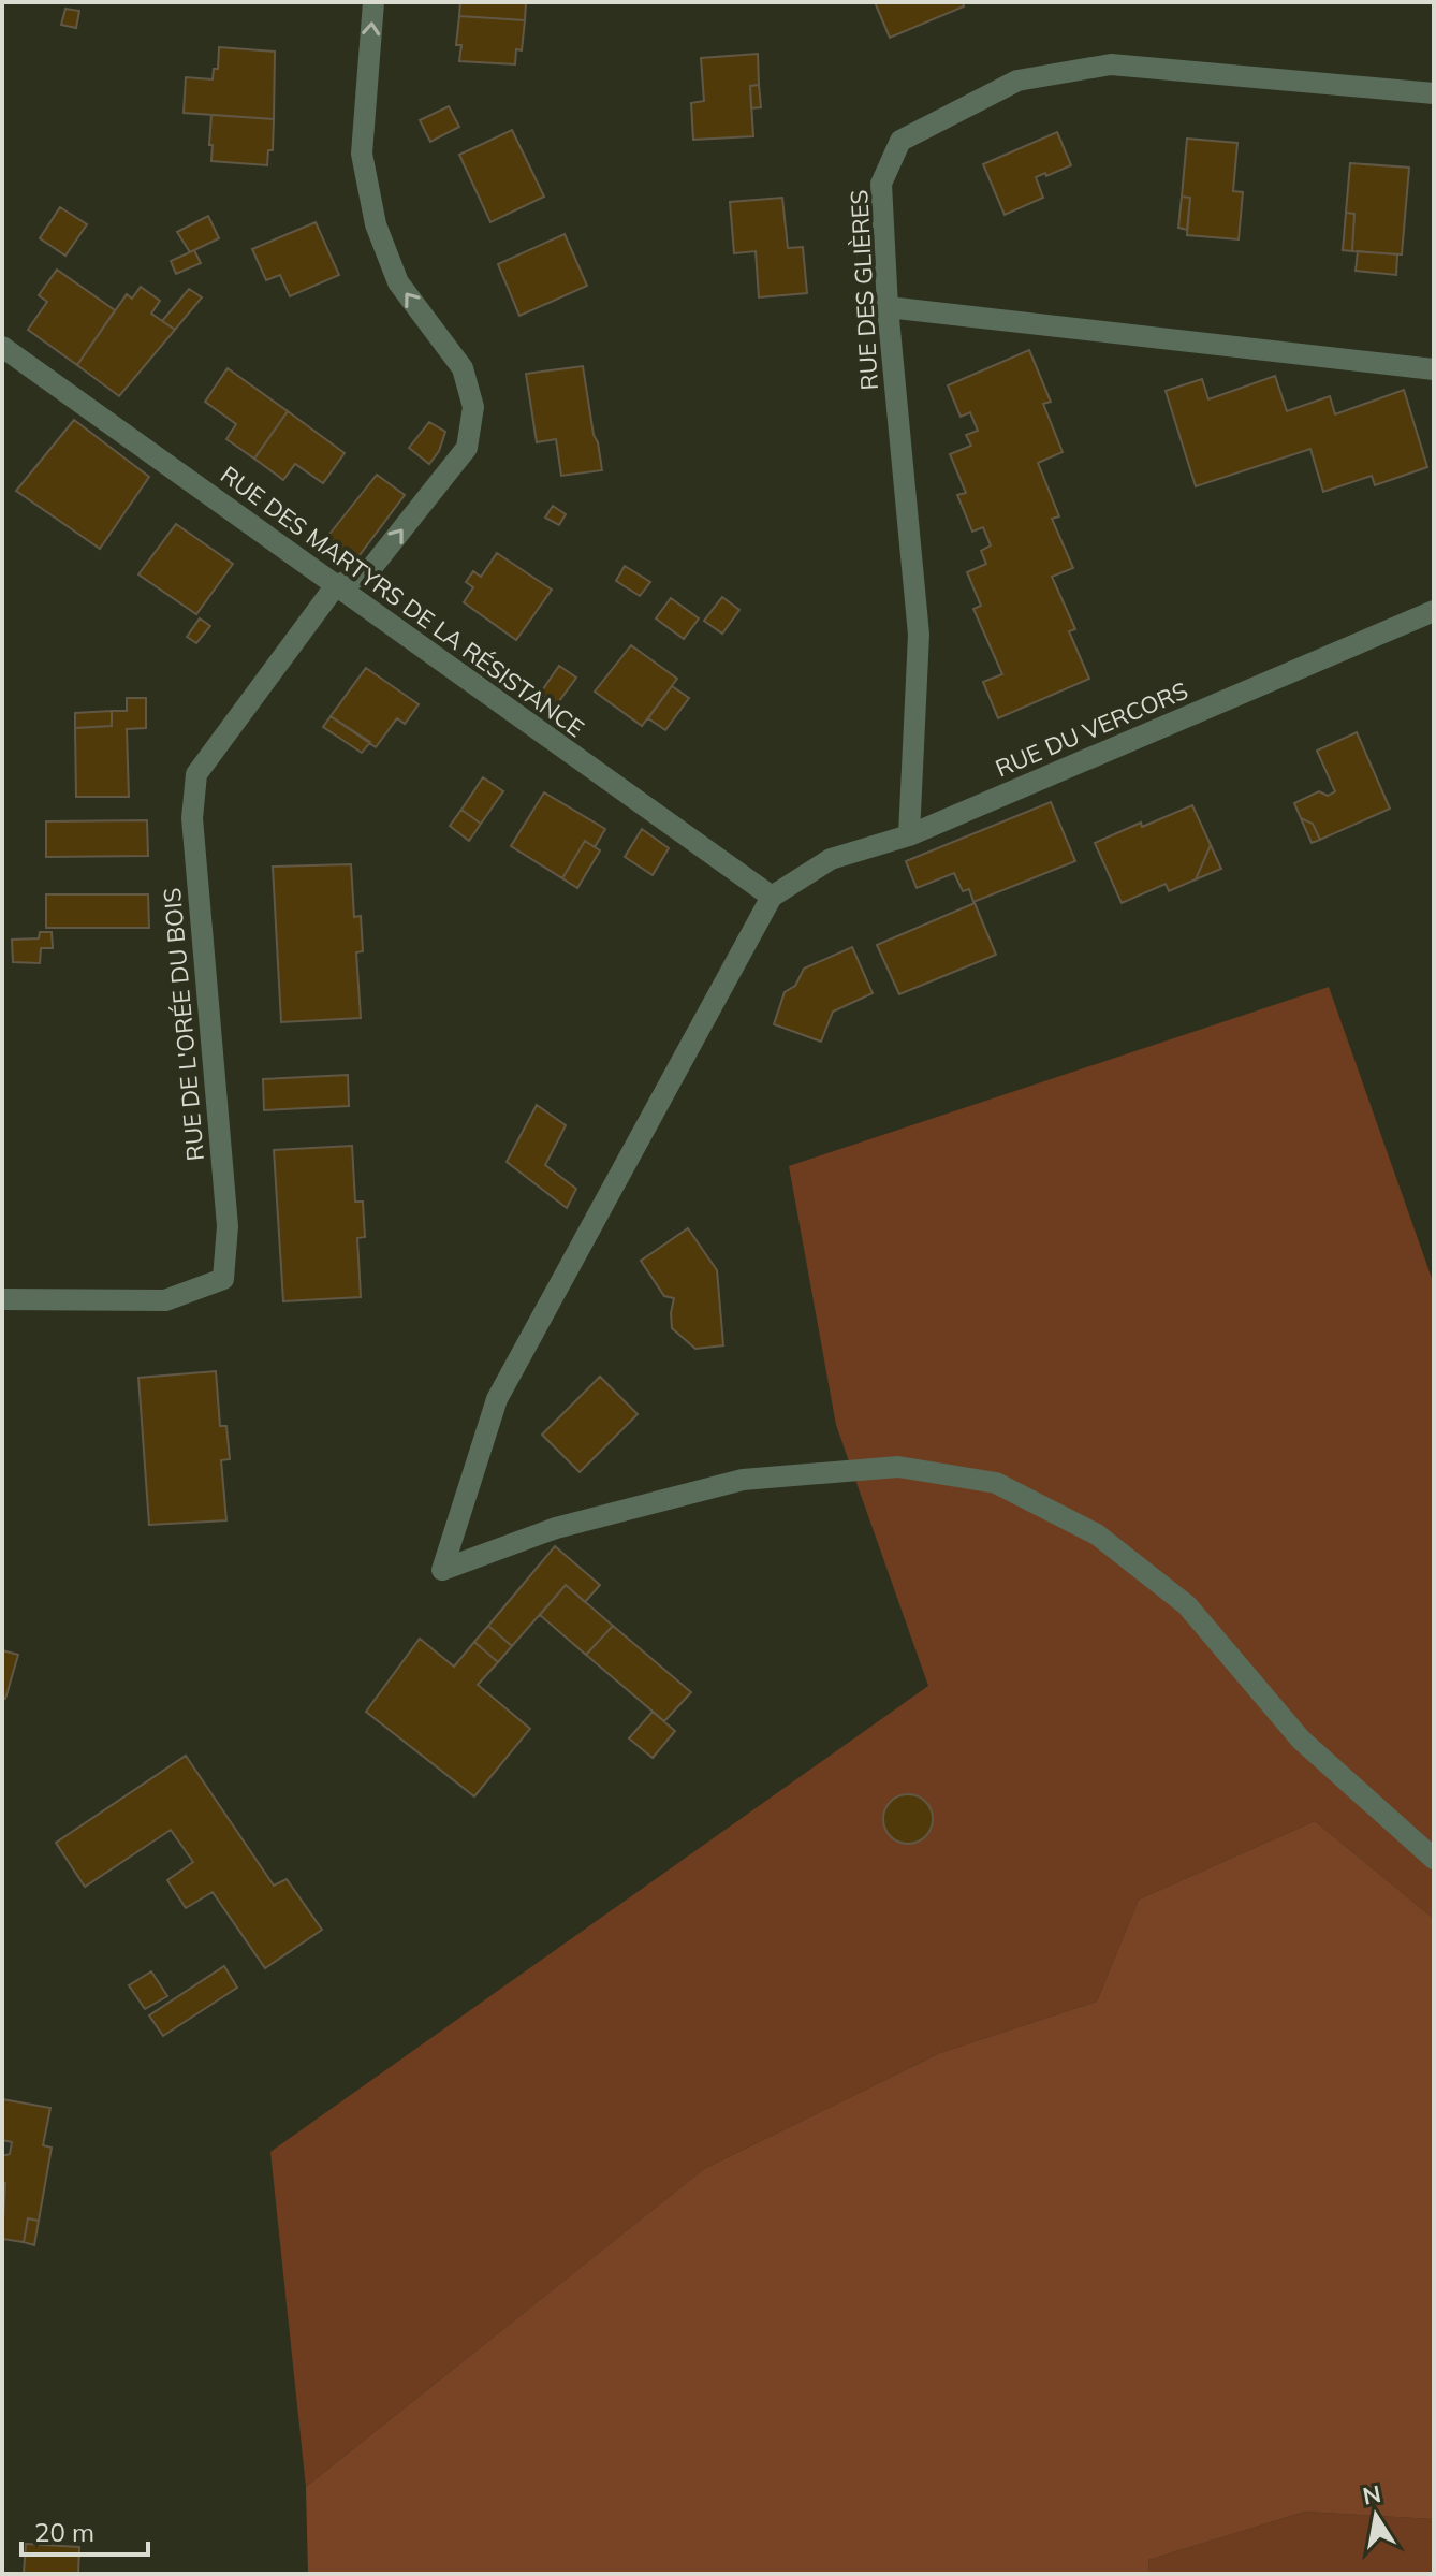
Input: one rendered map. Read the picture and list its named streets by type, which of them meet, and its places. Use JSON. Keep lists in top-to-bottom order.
{
  "streets": {
    "street": [
      "RUE DES GLIÈRES",
      "RUE DES MARTYRS DE LA RÉSISTANCE",
      "RUE DU VERCORS",
      "RUE DE L'ORÉE DU BOIS"
    ]
  },
  "crossings": [
    ["RUE DES GLIÈRES", "RUE DU VERCORS"],
    ["RUE DES MARTYRS DE LA RÉSISTANCE", "RUE DU VERCORS"],
    ["RUE DES MARTYRS DE LA RÉSISTANCE", "RUE DE L'ORÉE DU BOIS"]
  ],
  "scale_bar": "20 m",
  "north": "top"
}
